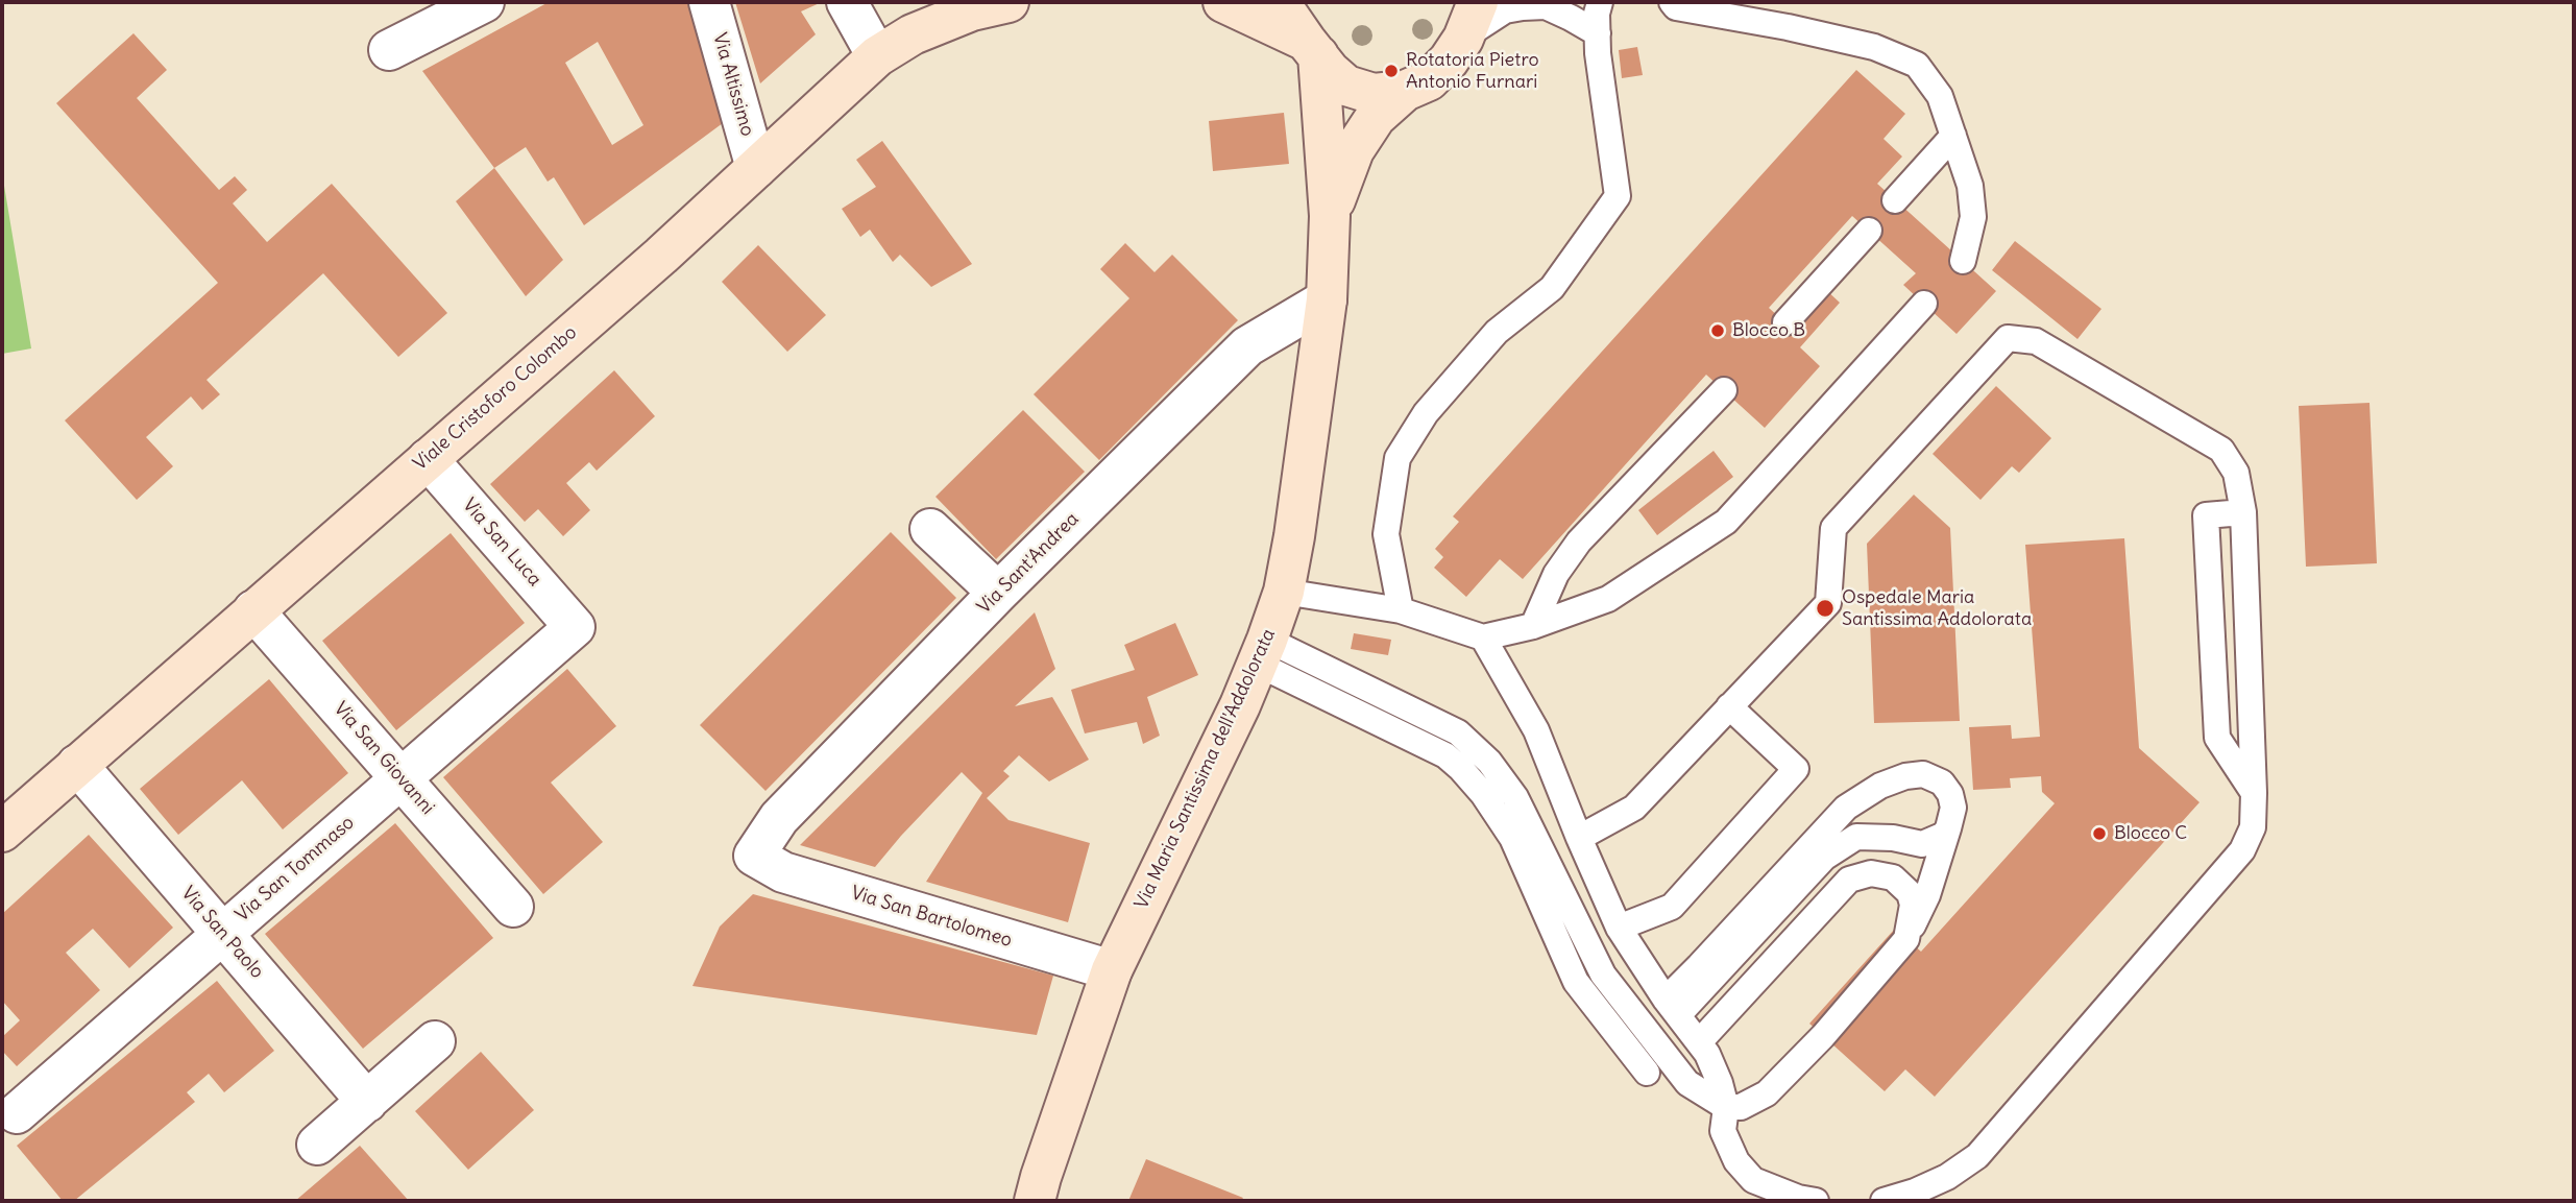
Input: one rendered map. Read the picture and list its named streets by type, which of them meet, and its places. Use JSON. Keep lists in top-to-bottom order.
{
  "streets": {
    "street": [
      "Via Altissimo",
      "Viale Cristoforo Colombo",
      "Via San Luca",
      "Via Sant'Andrea",
      "Via San Giovanni",
      "Via Maria Santissima dell'Addolorata",
      "Via San Tommaso",
      "Via San Bartolomeo",
      "Via San Paolo"
    ]
  },
  "crossings": [
    ["Via Altissimo", "Viale Cristoforo Colombo"],
    ["Viale Cristoforo Colombo", "Via San Luca"],
    ["Viale Cristoforo Colombo", "Via San Giovanni"],
    ["Viale Cristoforo Colombo", "Via San Paolo"],
    ["Via San Luca", "Via San Tommaso"],
    ["Via Sant'Andrea", "Via Maria Santissima dell'Addolorata"],
    ["Via Sant'Andrea", "Via San Bartolomeo"],
    ["Via San Giovanni", "Via San Tommaso"],
    ["Via Maria Santissima dell'Addolorata", "Via San Bartolomeo"],
    ["Via San Tommaso", "Via San Paolo"]
  ],
  "places": [
    "Rotatoria Pietro Antonio Furnari",
    "Blocco B",
    "Ospedale Maria Santissima Addolorata",
    "Blocco C"
  ]
}
